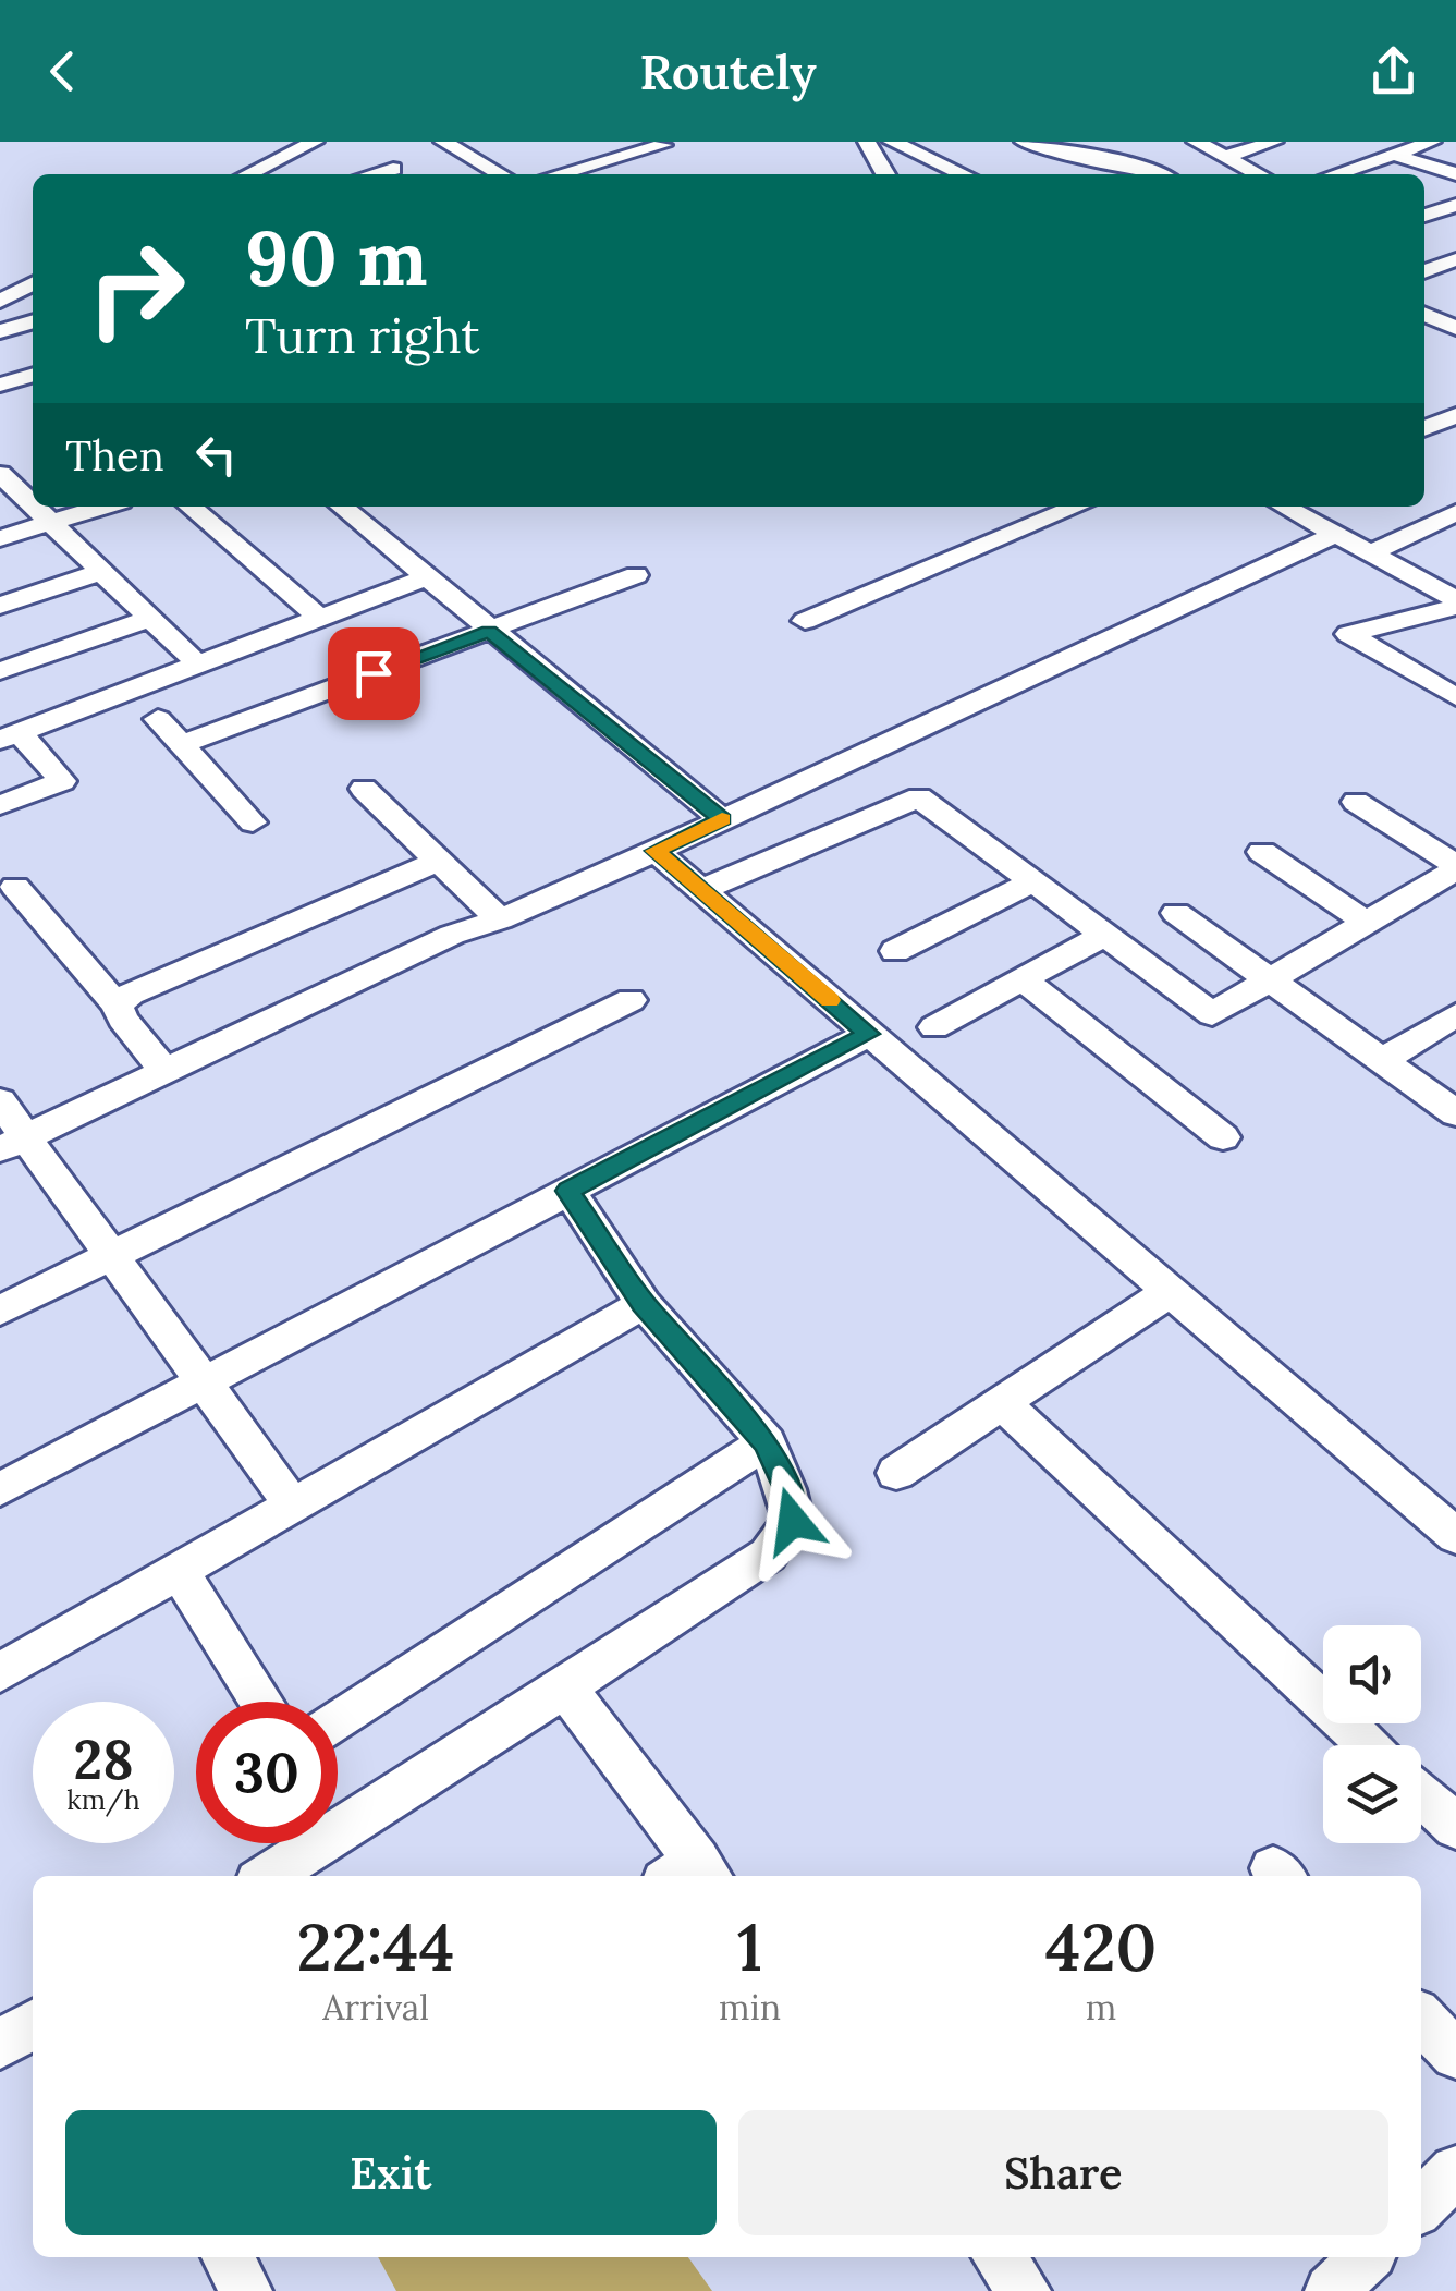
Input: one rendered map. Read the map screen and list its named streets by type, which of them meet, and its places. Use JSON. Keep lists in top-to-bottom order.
{
  "page": {
    "header": "Routely",
    "turn": ["90 m", "Turn right"],
    "then": "Then",
    "speed": "28 km/h",
    "limit": "30",
    "eta": [
      "22:44",
      "Arrival",
      "1",
      "min",
      "420",
      "m"
    ],
    "buttons": ["Exit", "Share"]
  }
}
